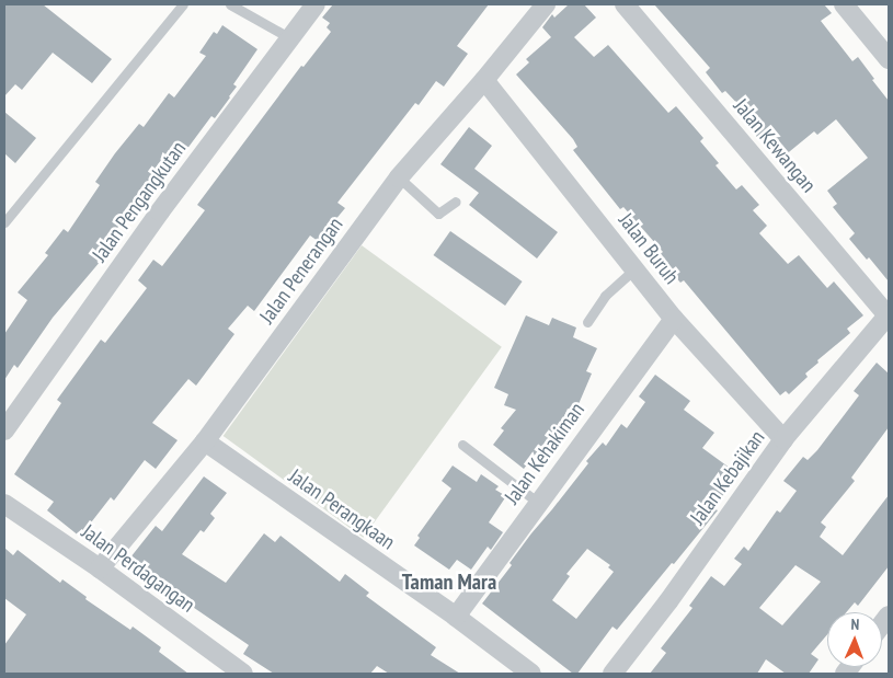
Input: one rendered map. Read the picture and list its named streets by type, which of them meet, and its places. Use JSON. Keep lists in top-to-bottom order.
{
  "streets": {
    "street": [
      "Jalan Kewangan",
      "Jalan Pengangkutan",
      "Jalan Buruh",
      "Jalan Penerangan",
      "Jalan Kehakiman",
      "Jalan Kebajikan",
      "Jalan Perangkaan",
      "Jalan Perdagangan"
    ]
  },
  "crossings": [
    ["Jalan Kewangan", "Jalan Kebajikan"],
    ["Jalan Buruh", "Jalan Penerangan"],
    ["Jalan Buruh", "Jalan Kehakiman"],
    ["Jalan Buruh", "Jalan Kebajikan"],
    ["Jalan Penerangan", "Jalan Perangkaan"],
    ["Jalan Penerangan", "Jalan Perdagangan"],
    ["Jalan Kehakiman", "Jalan Perangkaan"]
  ],
  "districts": ["Taman Mara"],
  "north": "top"
}
